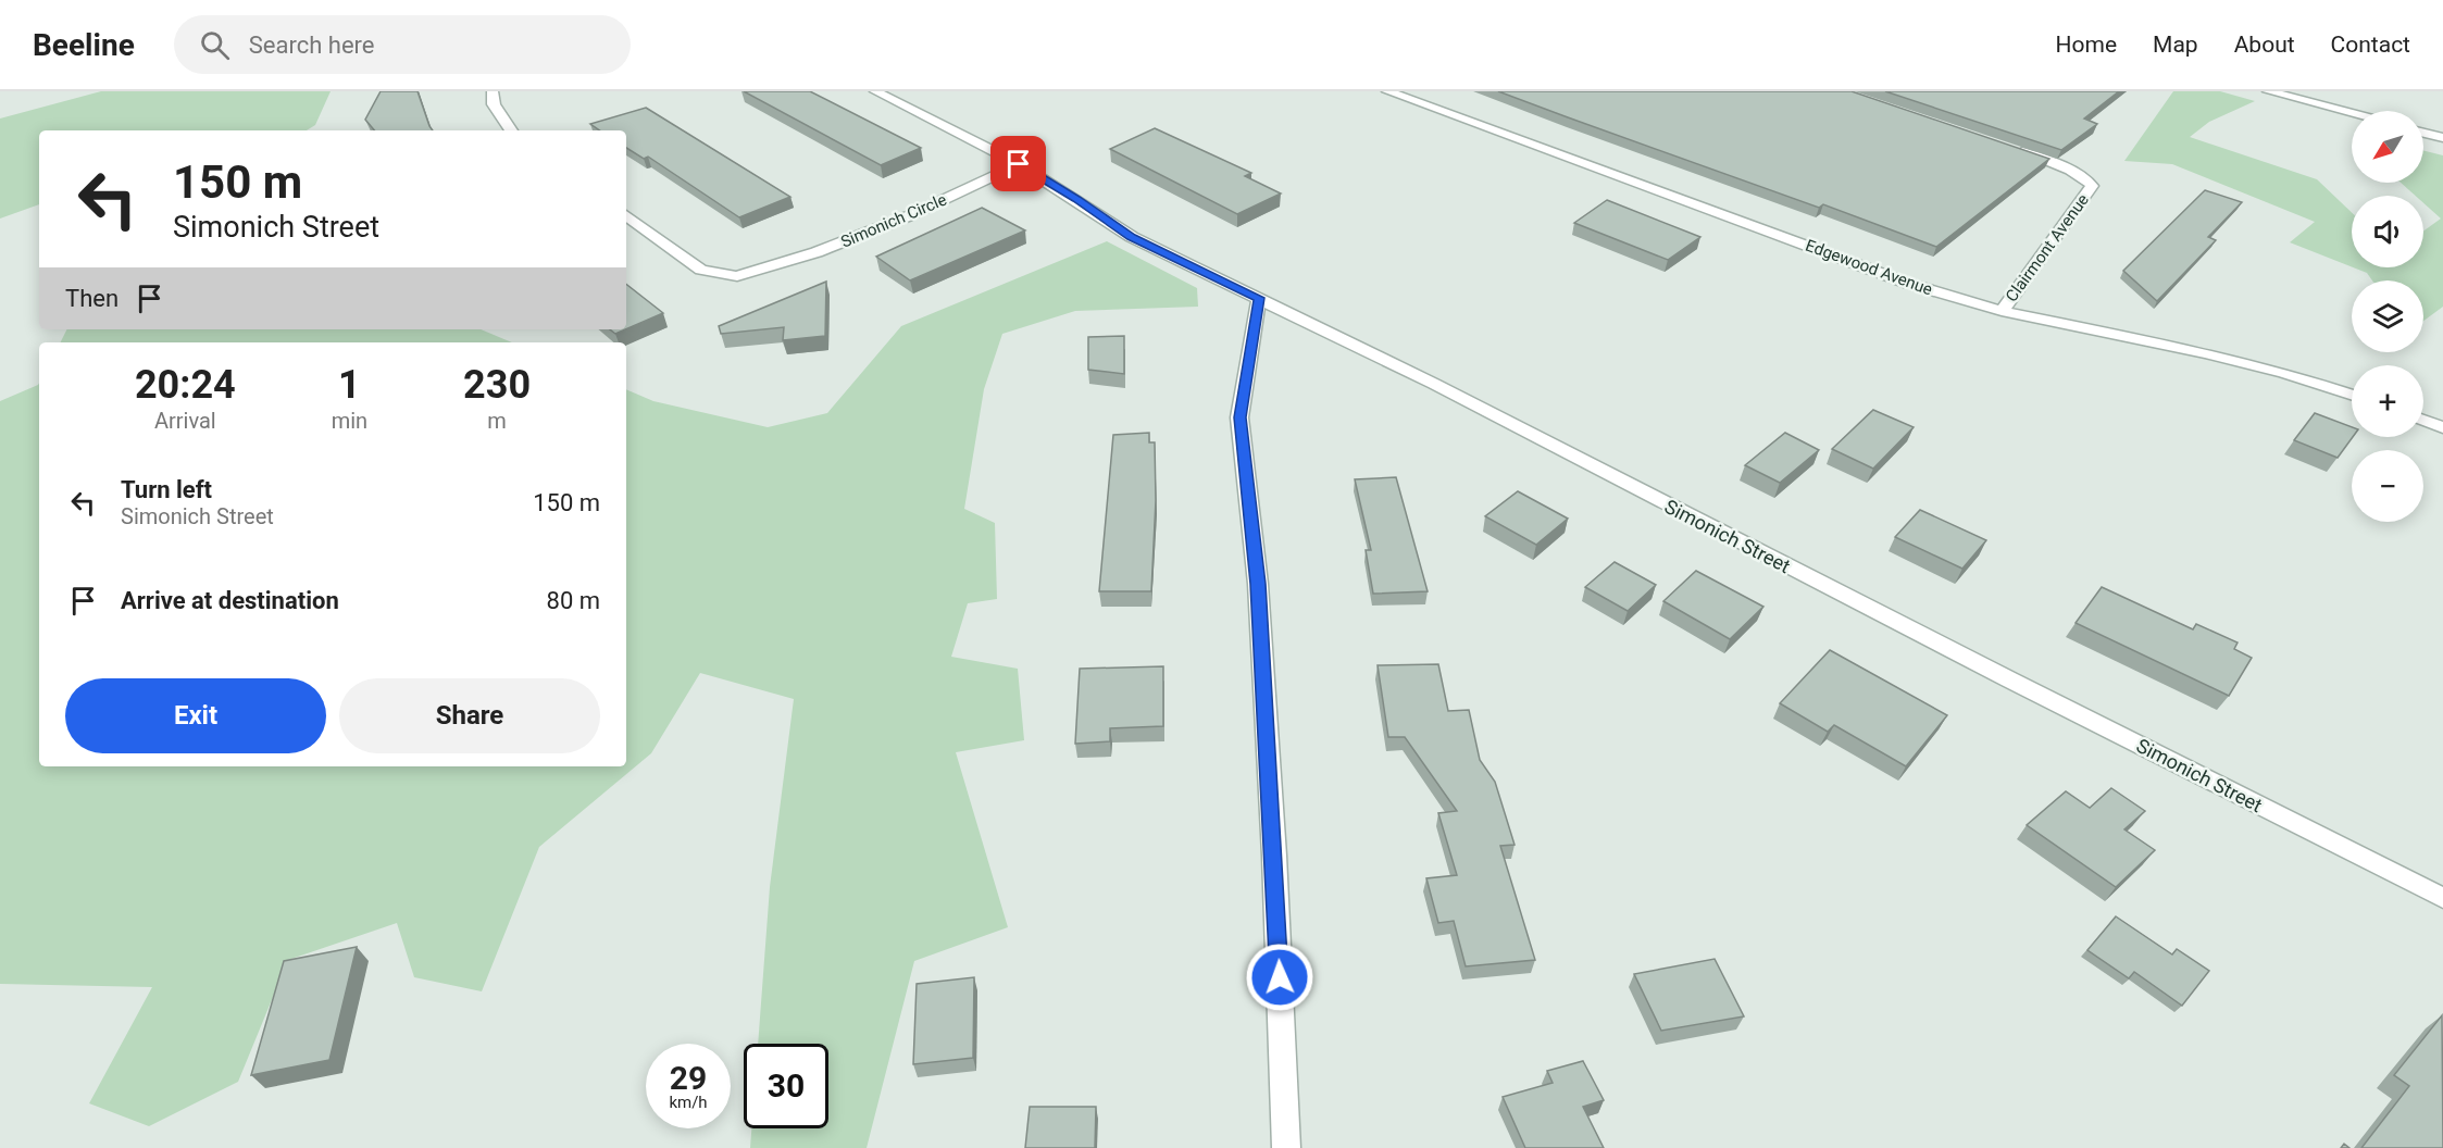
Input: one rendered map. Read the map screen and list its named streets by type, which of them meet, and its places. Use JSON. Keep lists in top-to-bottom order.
{
  "streets": {
    "street": [
      "Simonich Circle",
      "Clairmont Avenue",
      "Edgewood Avenue",
      "Simonich Street"
    ]
  },
  "crossings": [
    ["Simonich Circle", "Simonich Street"],
    ["Clairmont Avenue", "Edgewood Avenue"]
  ],
  "north": "bottom left",
  "page": {
    "header": "Beeline",
    "search": "Search here",
    "nav": [
      "Home",
      "Map",
      "About",
      "Contact"
    ],
    "map_buttons": ["+", "−"],
    "turn": ["150 m", "Simonich Street"],
    "then": "Then",
    "eta": [
      "20:24",
      "Arrival",
      "1",
      "min",
      "230",
      "m"
    ],
    "list": [
      {
        "name": "Turn left",
        "note": "Simonich Street",
        "value": "150 m"
      },
      {
        "name": "Arrive at destination",
        "value": "80 m"
      }
    ],
    "buttons": ["Exit", "Share"],
    "speed": "29 km/h",
    "limit": "30"
  }
}
